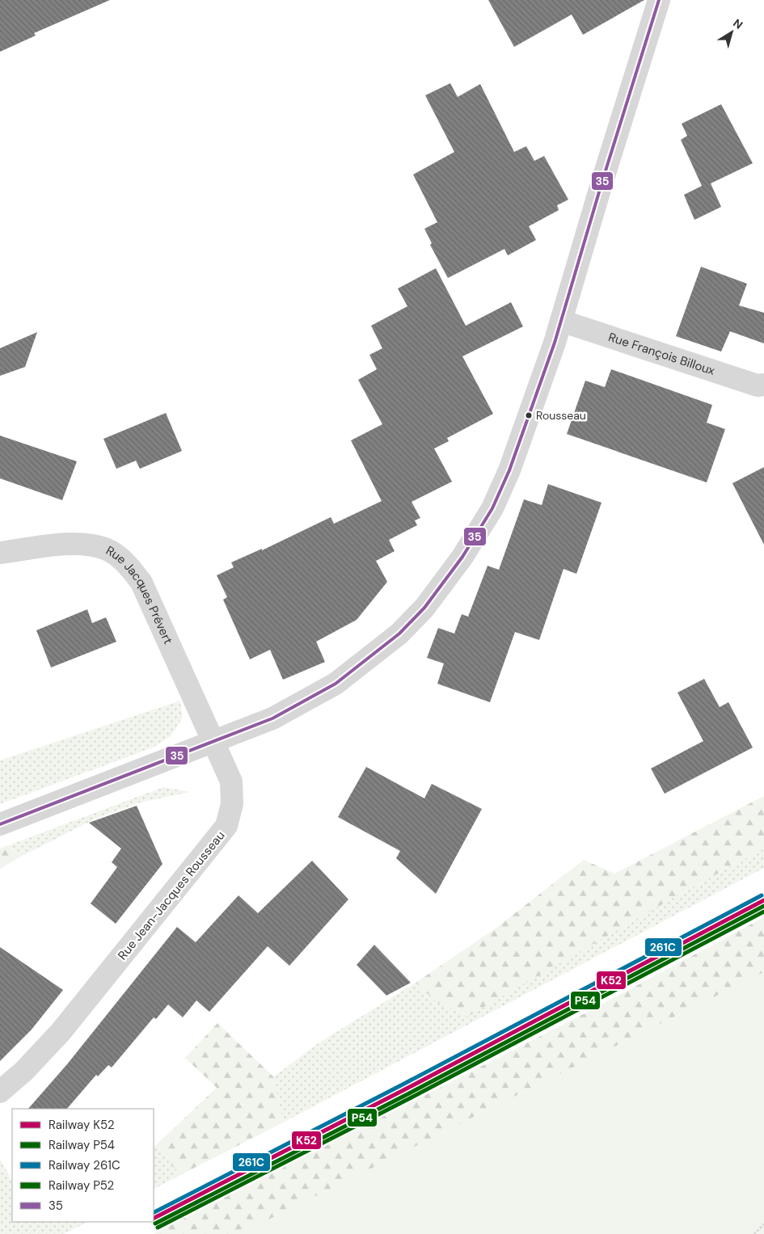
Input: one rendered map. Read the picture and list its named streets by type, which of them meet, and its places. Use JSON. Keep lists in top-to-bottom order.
{
  "streets": {
    "street": ["Rue François Billoux", "Rue Jacques Prévert", "Rue Jean-Jacques Rousseau"]
  },
  "crossings": [
    ["Rue Jacques Prévert", "Rue Jean-Jacques Rousseau"]
  ],
  "places": ["Rousseau"],
  "lines": [
    "transit line 35",
    "rail line 261C",
    "rail line K52",
    "rail line P54",
    "rail line P52"
  ],
  "legend": [
    "Railway K52",
    "Railway P54",
    "Railway 261C",
    "Railway P52",
    "35"
  ],
  "north": "top right"
}
